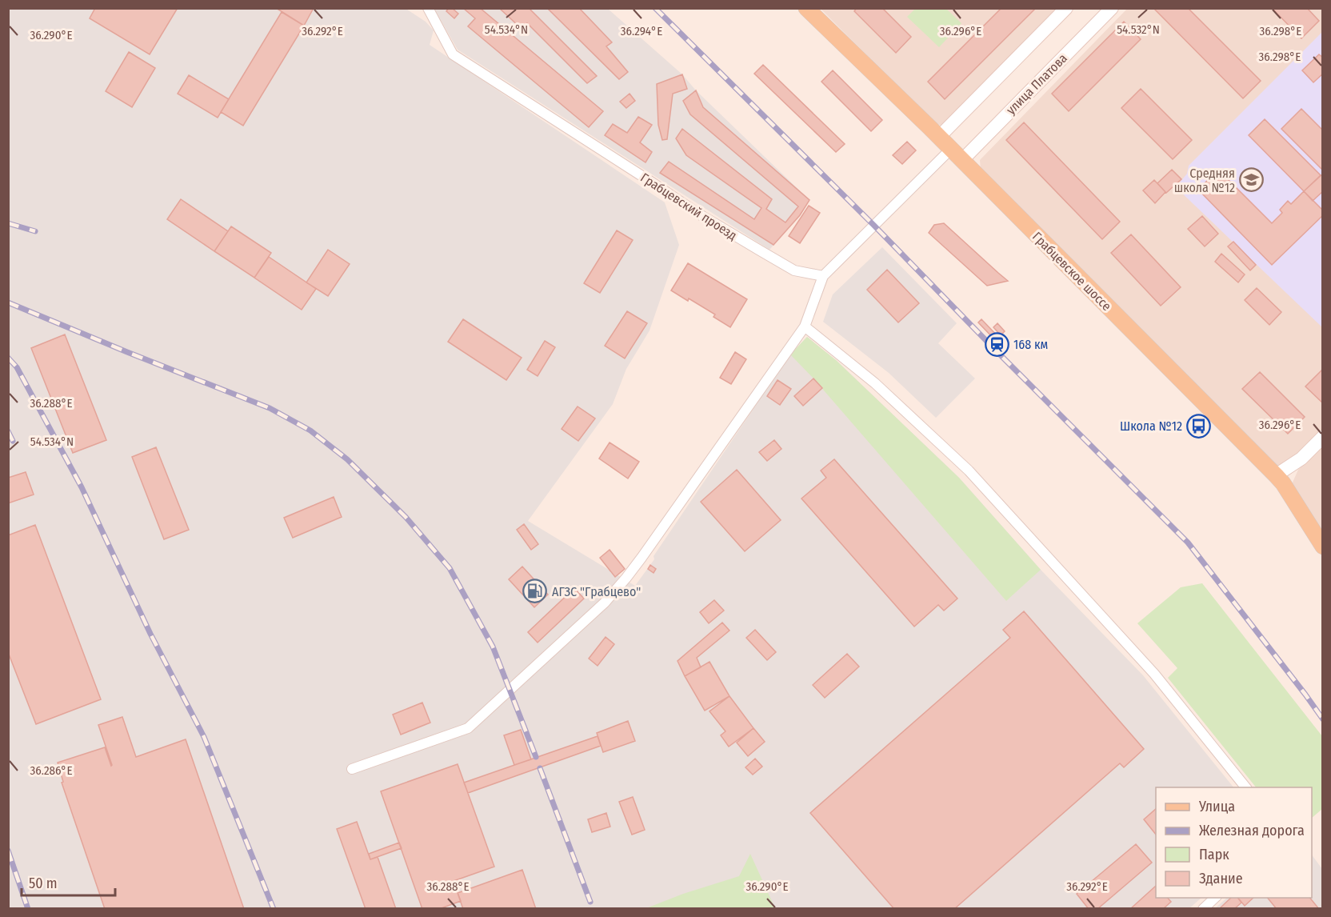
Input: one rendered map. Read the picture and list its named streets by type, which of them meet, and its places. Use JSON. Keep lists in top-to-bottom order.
{
  "streets": {
    "main road": ["Грабцевское шоссе"],
    "street": ["улица Платова", "Грабцевский проезд"]
  },
  "crossings": [
    ["улица Платова", "Грабцевское шоссе"]
  ],
  "places": {
    "school or university": ["Средняя школа №12"],
    "station": ["168 км"],
    "bus stop": ["Школа №12"],
    "fuel station": ["АГЗС \"Грабцево\""]
  },
  "legend": [
    "Улица",
    "Железная дорога",
    "Парк",
    "Здание"
  ],
  "scale_bar": "50 m",
  "coordinates": [
    "54.534°N",
    "54.532°N",
    "36.298°E",
    "36.296°E",
    "36.292°E",
    "36.294°E",
    "36.290°E",
    "36.288°E",
    "36.286°E"
  ]
}
